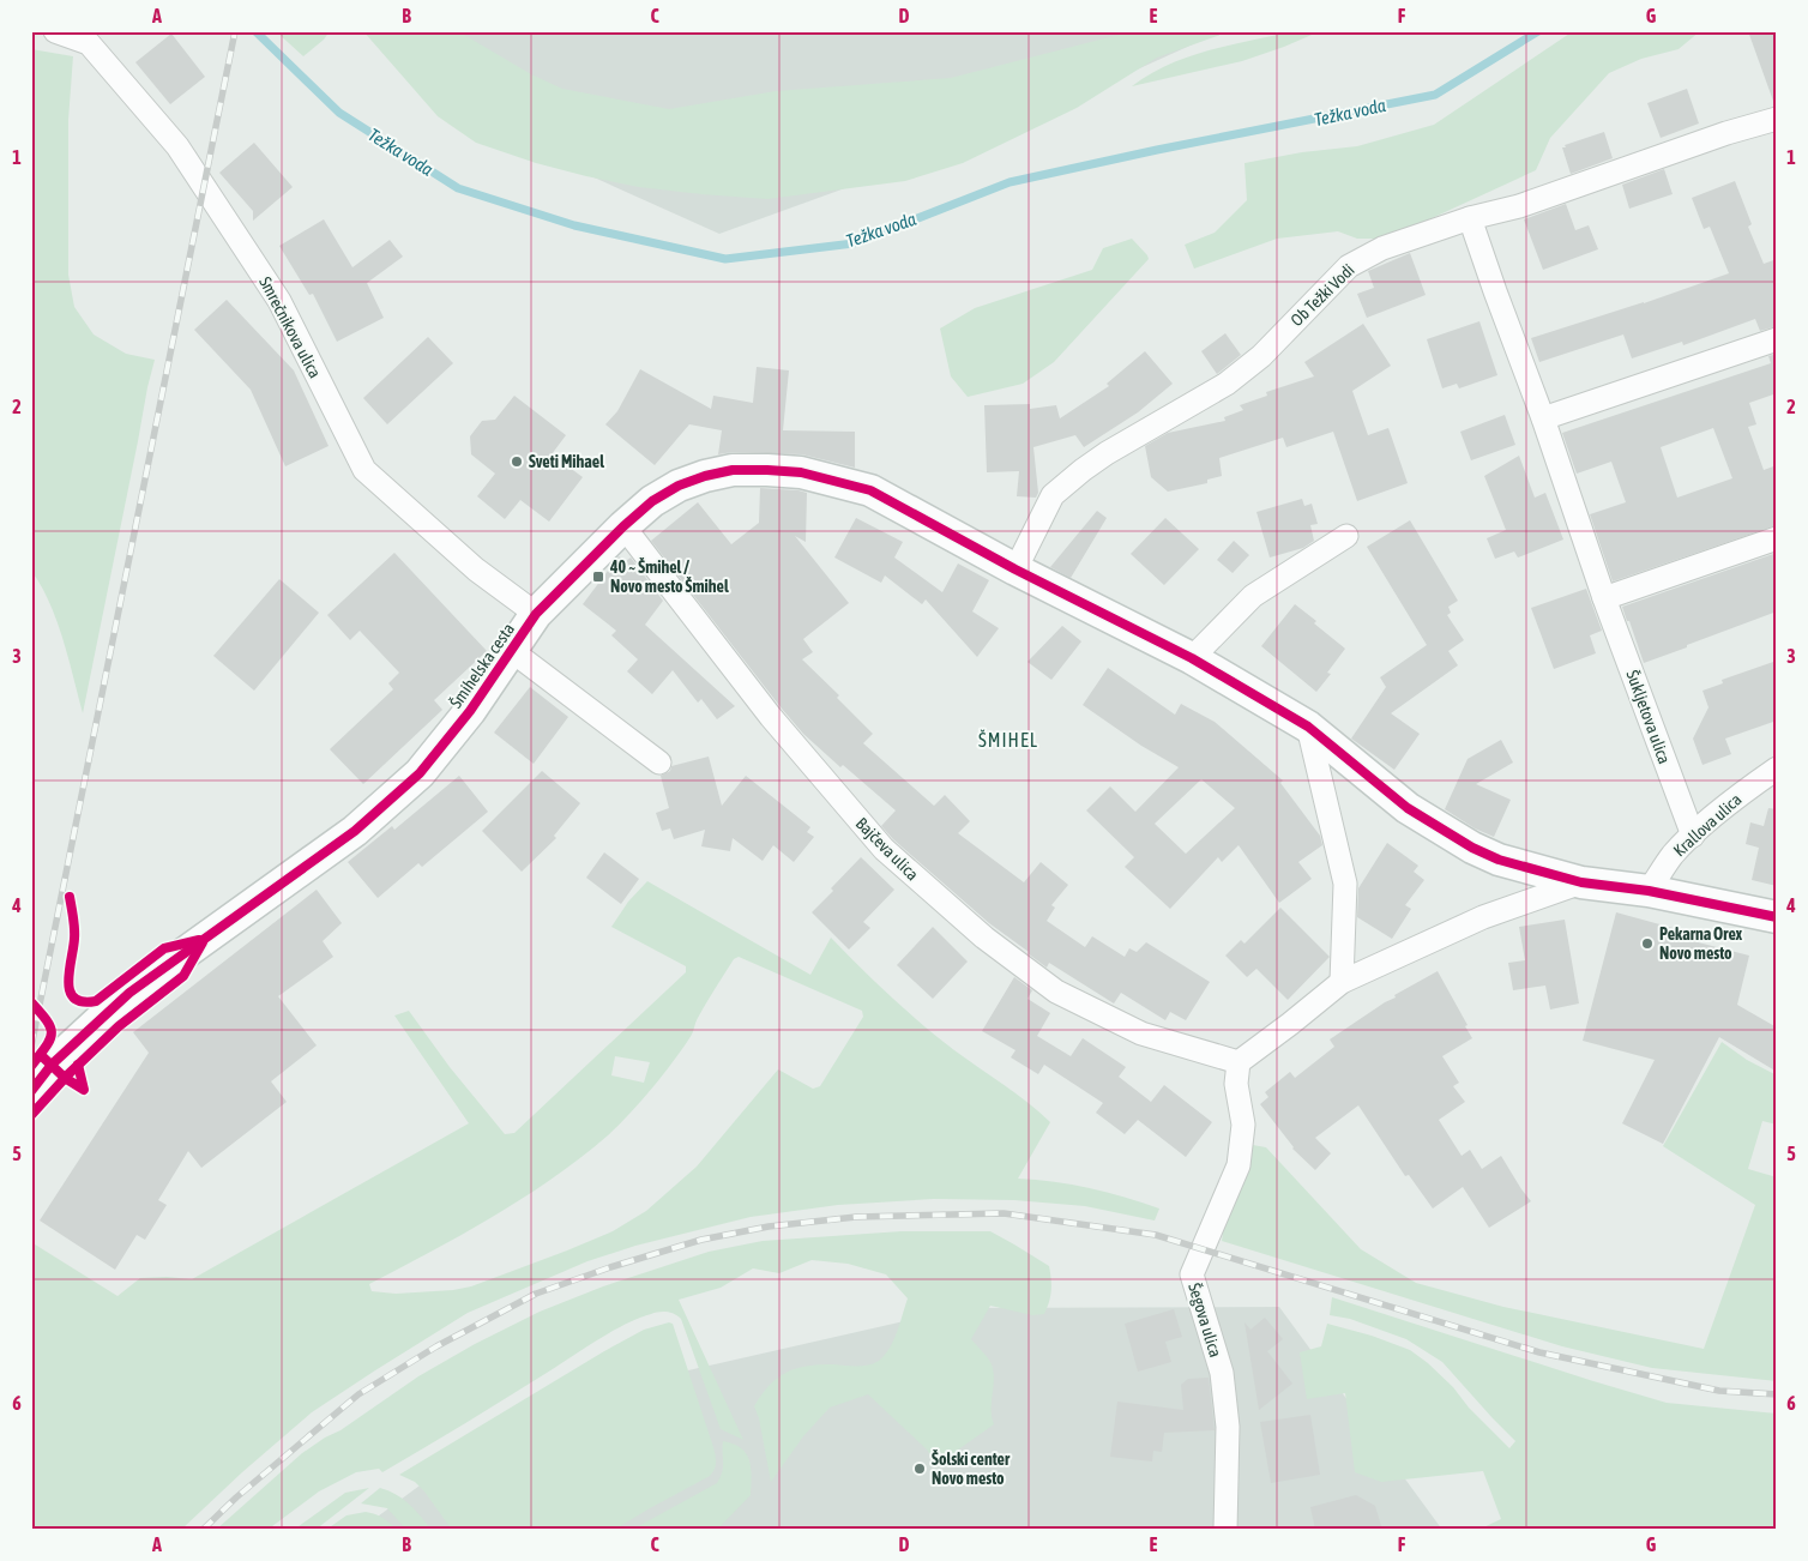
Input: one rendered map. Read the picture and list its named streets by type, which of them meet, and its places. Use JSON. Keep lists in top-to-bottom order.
{
  "streets": {
    "street": [
      "Ob Težki Vodi",
      "Smrečnikova ulica",
      "Šmihelska cesta",
      "Šukljetova ulica",
      "Krallova ulica",
      "Bajčeva ulica",
      "Šegova ulica"
    ]
  },
  "crossings": [
    ["Ob Težki Vodi", "Šmihelska cesta"],
    ["Ob Težki Vodi", "Šukljetova ulica"],
    ["Smrečnikova ulica", "Šmihelska cesta"],
    ["Šmihelska cesta", "Krallova ulica"],
    ["Šmihelska cesta", "Bajčeva ulica"],
    ["Šukljetova ulica", "Krallova ulica"],
    ["Bajčeva ulica", "Šegova ulica"]
  ],
  "districts": ["ŠMIHEL"],
  "water": ["Težka voda"],
  "places": {
    "other": ["Sveti Mihael", "Pekarna Orex Novo mesto", "Šolski center Novo mesto"],
    "transit": ["40 ~ Šmihel / Novo mesto Šmihel"]
  },
  "grid": {
    "columns": [
      "A",
      "B",
      "C",
      "D",
      "E",
      "F",
      "G"
    ],
    "rows": [
      "1",
      "2",
      "3",
      "4",
      "5",
      "6"
    ]
  }
}
